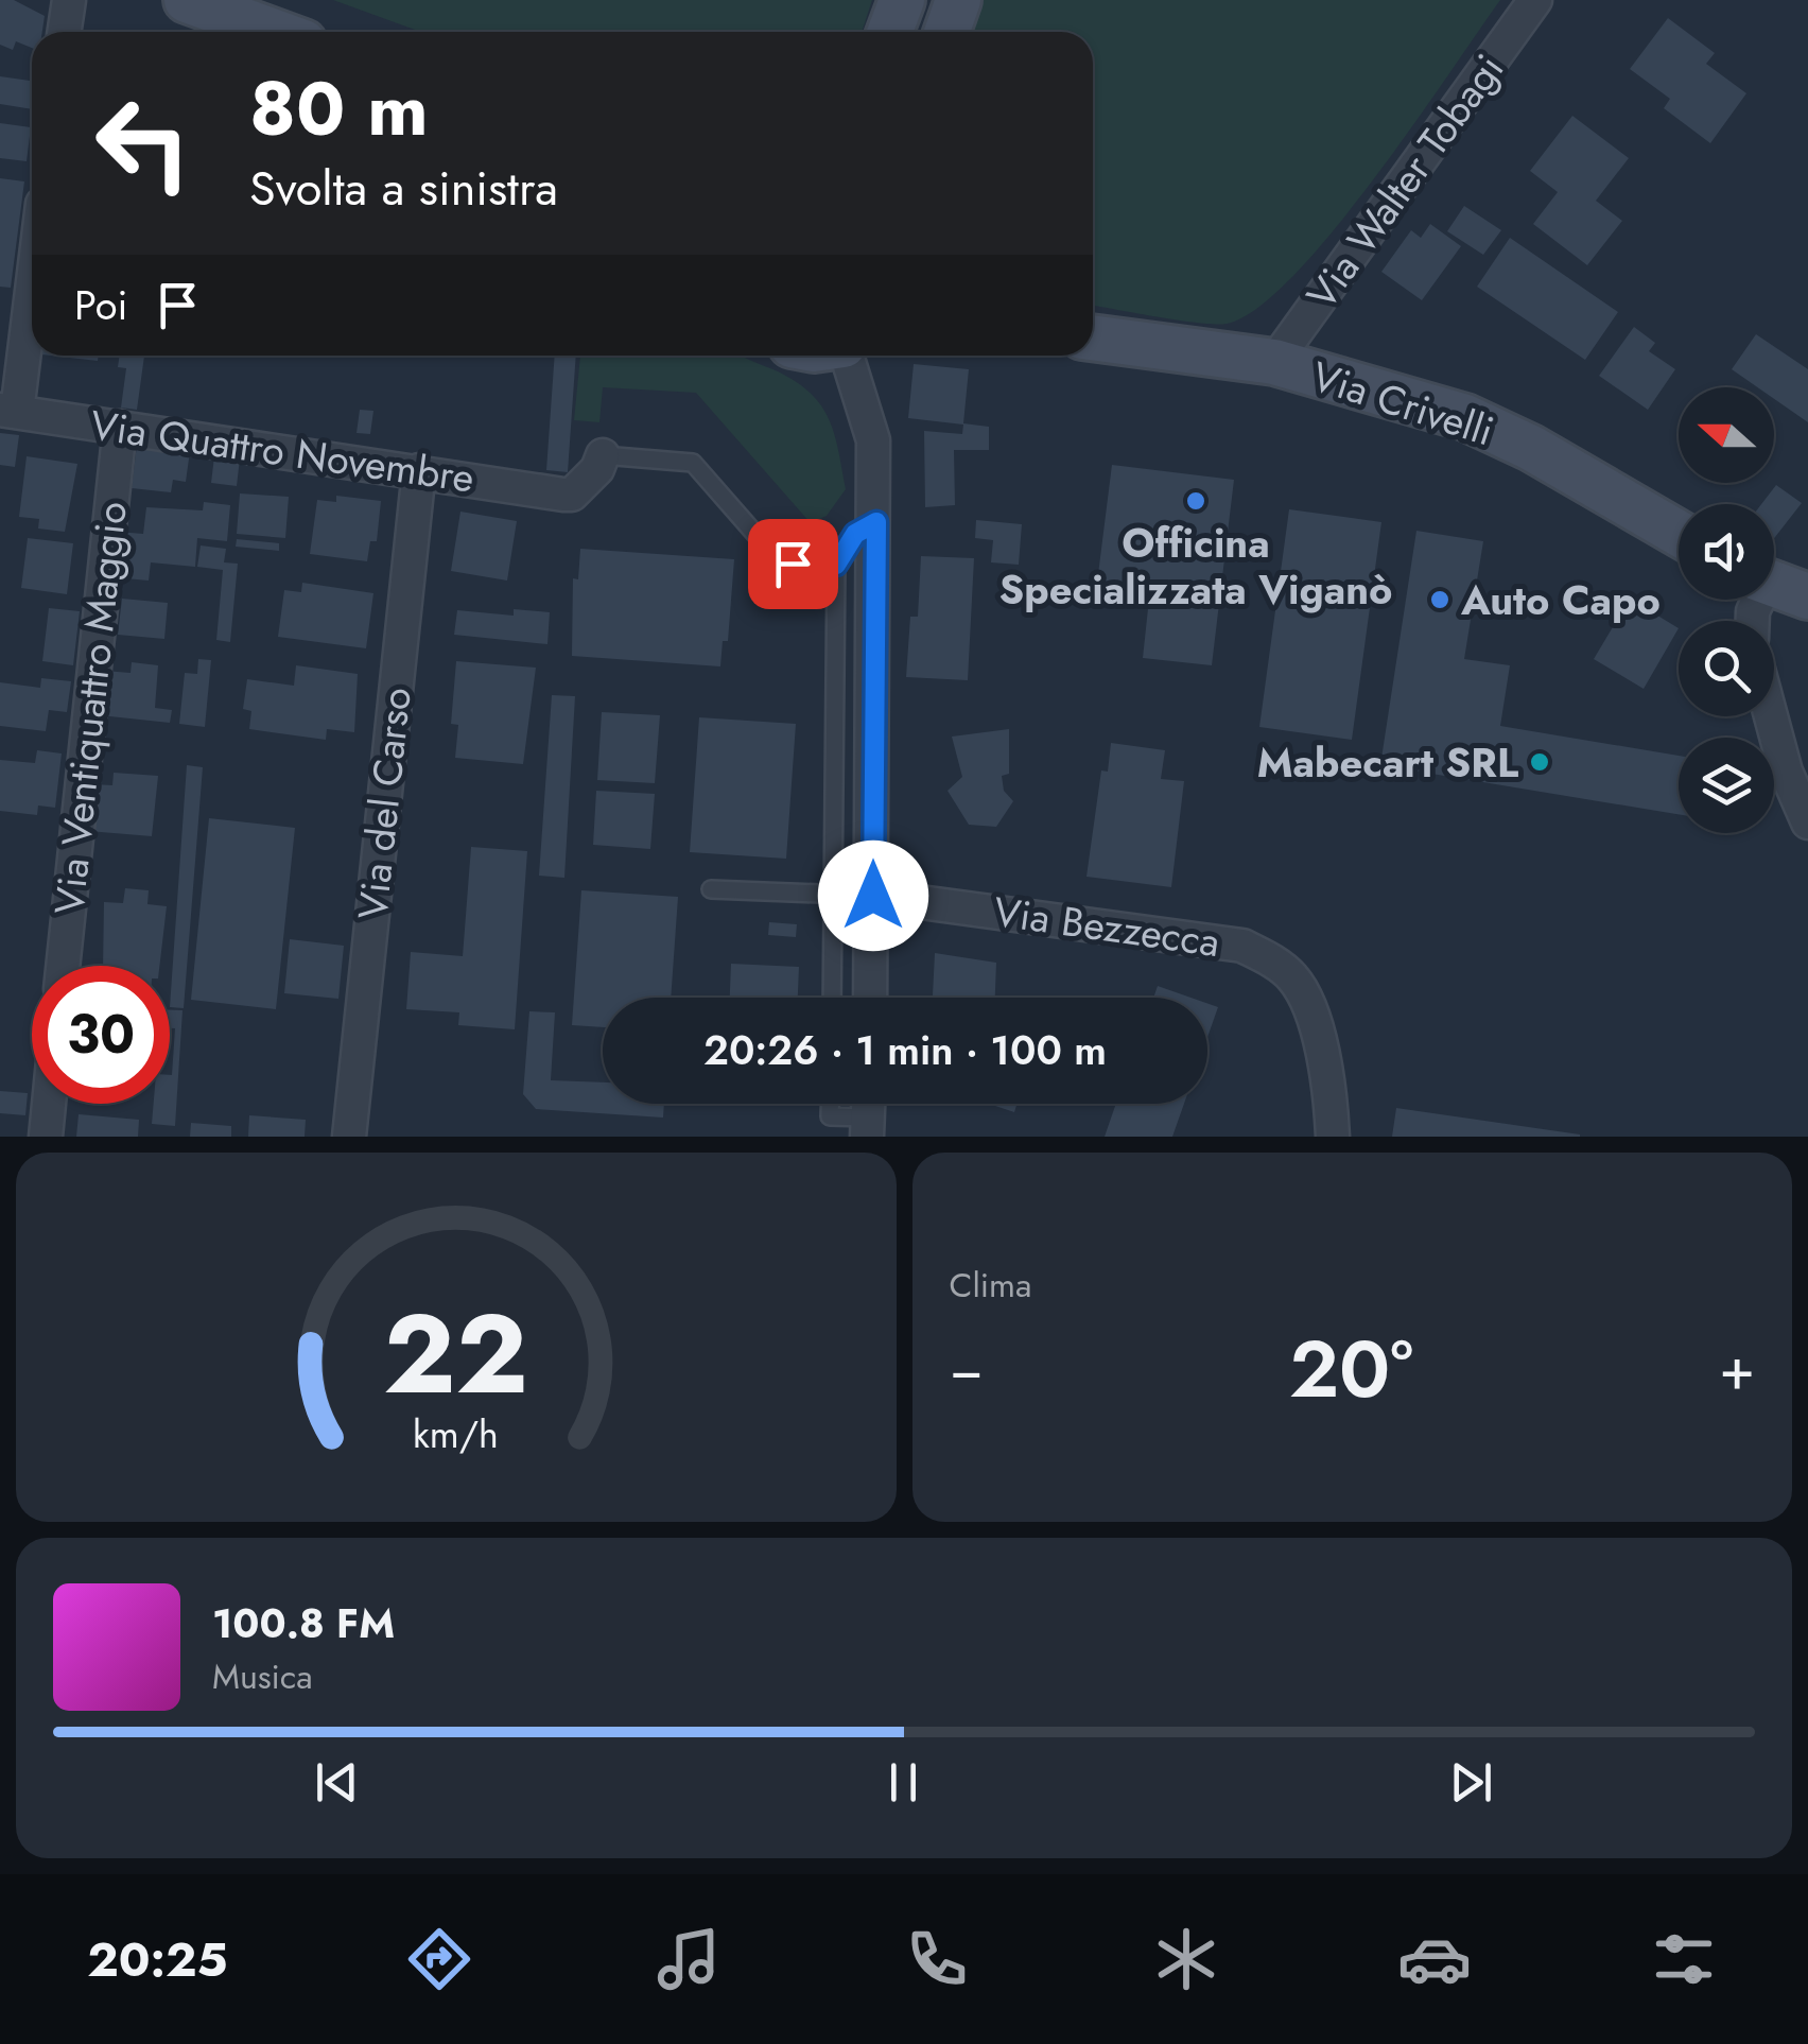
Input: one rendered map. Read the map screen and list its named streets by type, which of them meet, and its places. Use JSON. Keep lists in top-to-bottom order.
{
  "streets": {
    "street": [
      "Via Walter Tobagi",
      "Via Crivelli",
      "Via Quattro Novembre",
      "Via Ventiquattro Maggio",
      "Via del Carso",
      "Via Bezzecca"
    ]
  },
  "crossings": [
    ["Via Walter Tobagi", "Via Crivelli"],
    ["Via Quattro Novembre", "Via Ventiquattro Maggio"],
    ["Via Quattro Novembre", "Via del Carso"]
  ],
  "places": ["Officina Specializzata Viganò", "Auto Capo", "Mabecart SRL"],
  "north": "left",
  "page": {
    "turn": ["80 m", "Svolta a sinistra"],
    "then": "Poi",
    "limit": "30",
    "trip": "20:26 · 1 min · 100 m",
    "tile": "Clima",
    "heat": ["−", "20°", "+"],
    "song": ["100.8 FM", "Musica"],
    "tabs": "20:25",
    "gauge": ["22", "km/h"]
  }
}
